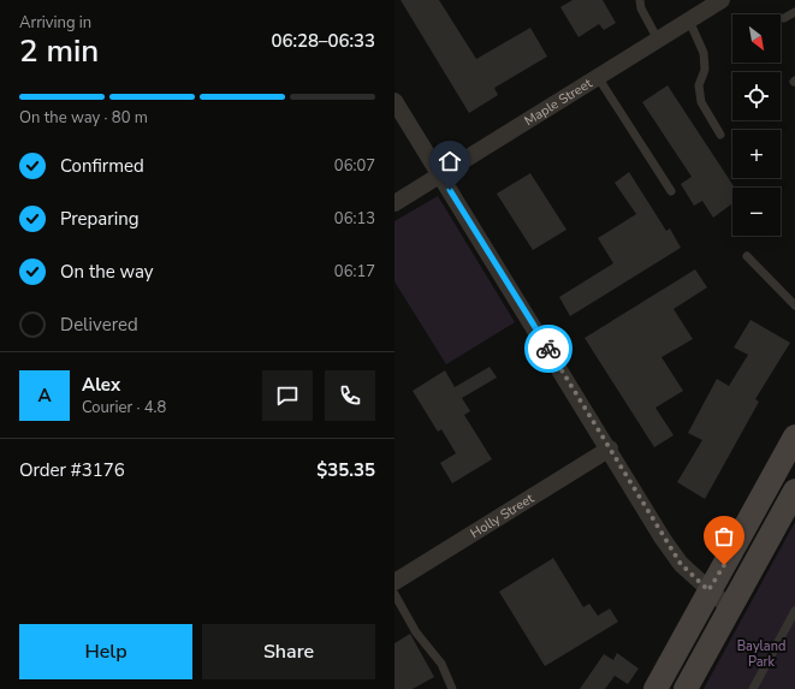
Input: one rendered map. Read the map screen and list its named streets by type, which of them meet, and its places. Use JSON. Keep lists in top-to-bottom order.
{
  "streets": {
    "street": ["Maple Street", "Holly Street"]
  },
  "parks": ["Bayland Park"],
  "north": "bottom right",
  "page": {
    "heading": ["2 min", "Arriving in", "06:28–06:33"],
    "panel": [
      "Alex",
      "Courier · 4.8",
      "Order #3176",
      "$35.35"
    ],
    "map_buttons": ["+", "−"],
    "bar": "On the way · 80 m",
    "list": [
      ["Confirmed", "06:07"],
      ["Preparing", "06:13"],
      ["On the way", "06:17"],
      "Delivered"
    ],
    "round": "A",
    "buttons": ["Help", "Share"]
  }
}
